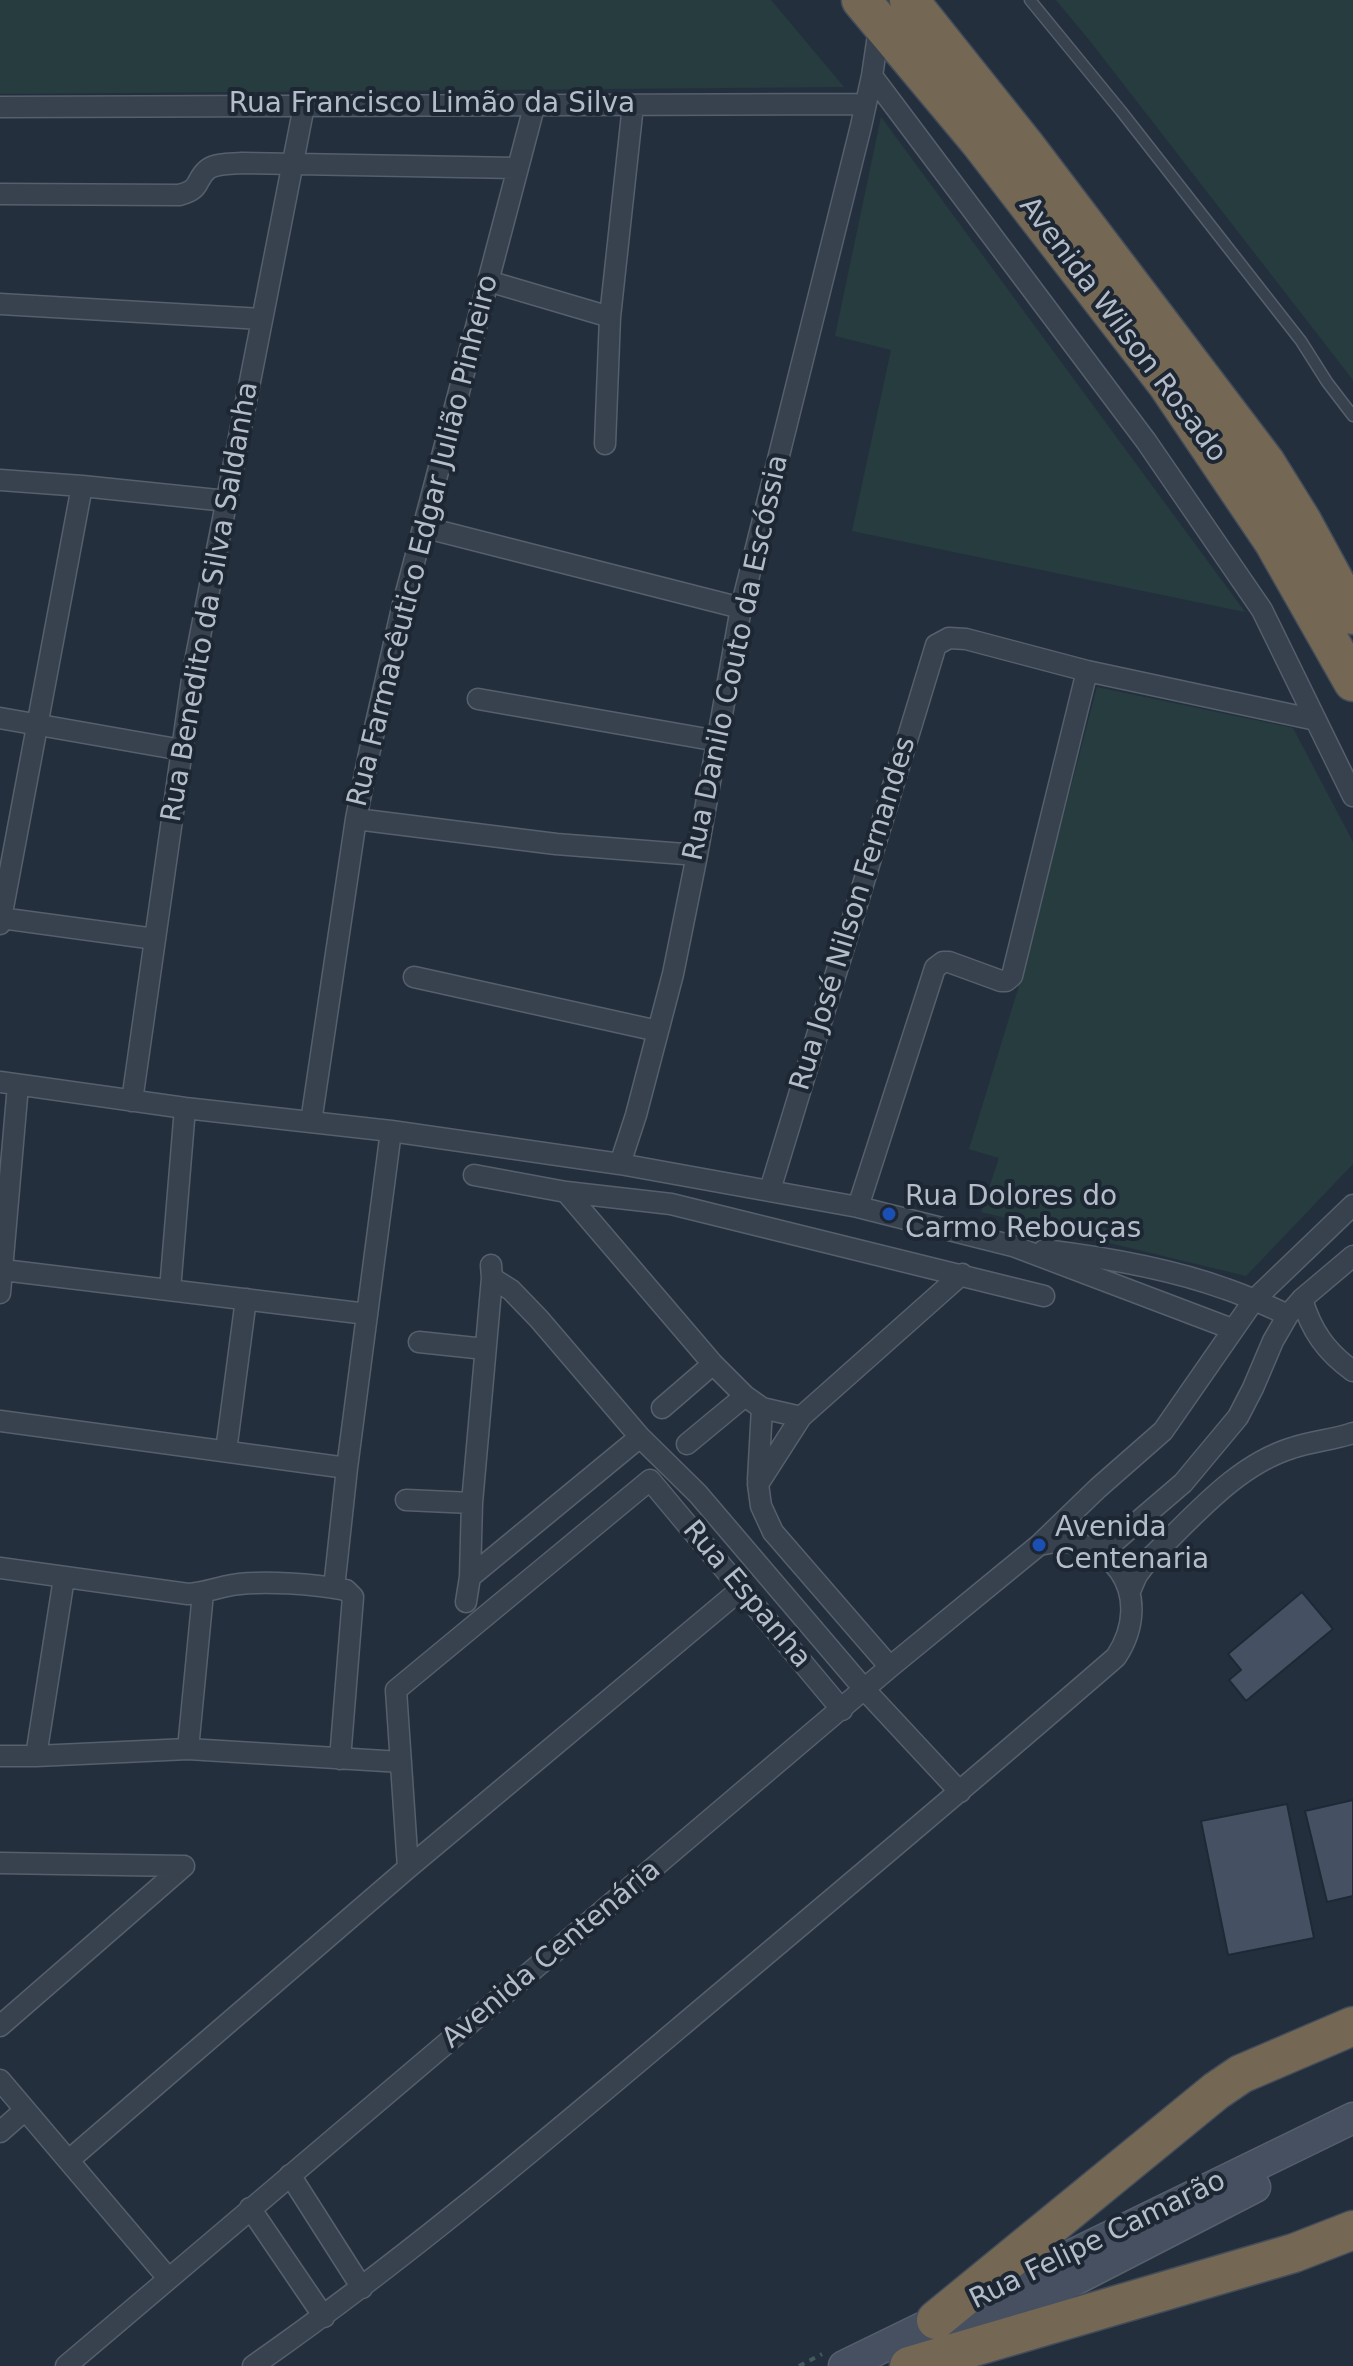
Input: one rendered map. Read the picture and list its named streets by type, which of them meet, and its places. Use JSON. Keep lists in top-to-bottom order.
{
  "streets": {
    "highway": ["Avenida Wilson Rosado"],
    "main road": ["Rua Felipe Camarão"],
    "street": [
      "Rua Francisco Limão da Silva",
      "Rua Farmacêutico Edgar Julião Pinheiro",
      "Rua Benedito da Silva Saldanha",
      "Rua Danilo Couto da Escóssia",
      "Rua José Nilson Fernandes",
      "Rua Espanha",
      "Avenida Centenária"
    ]
  },
  "crossings": [
    ["Rua Francisco Limão da Silva", "Rua Farmacêutico Edgar Julião Pinheiro"],
    ["Rua Francisco Limão da Silva", "Rua Benedito da Silva Saldanha"],
    ["Rua Francisco Limão da Silva", "Rua Danilo Couto da Escóssia"],
    ["Avenida Wilson Rosado", "Rua Danilo Couto da Escóssia"],
    ["Rua Espanha", "Avenida Centenária"]
  ],
  "places": ["Rua Dolores do Carmo Rebouças", "Avenida Centenaria"]
}
